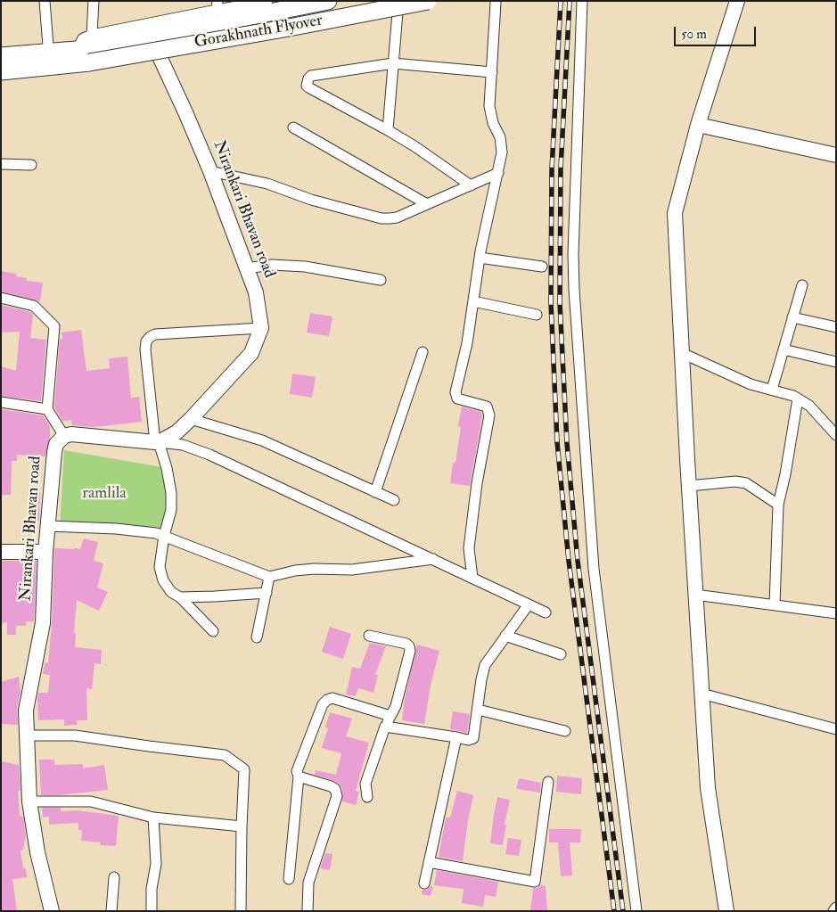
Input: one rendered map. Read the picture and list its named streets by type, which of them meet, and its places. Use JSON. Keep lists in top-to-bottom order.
{
  "streets": {
    "main road": ["Gorakhnath Flyover"],
    "street": ["Nirankari Bhavan road"]
  },
  "crossings": [
    ["Gorakhnath Flyover", "Nirankari Bhavan road"]
  ],
  "parks": ["ramlila"],
  "scale_bar": "50 m"
}
